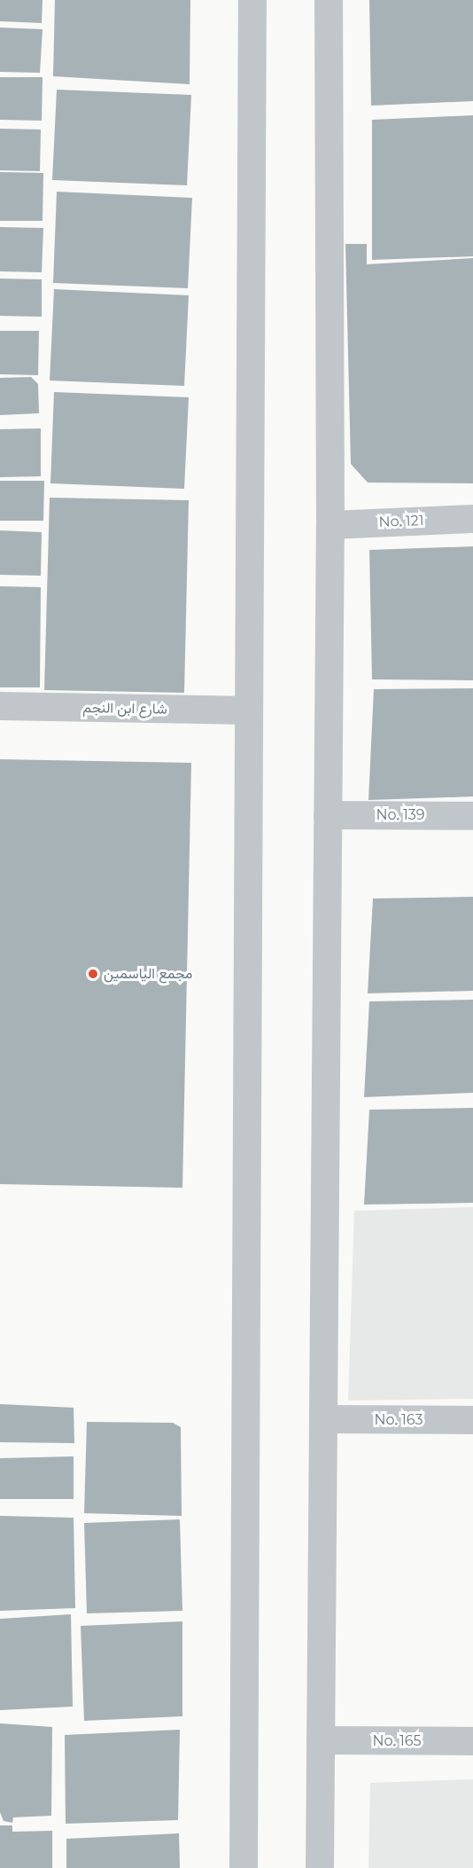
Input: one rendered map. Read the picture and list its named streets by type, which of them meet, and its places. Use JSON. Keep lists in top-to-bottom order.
{
  "streets": {
    "street": [
      "No. 121",
      "شارع ابن النجم",
      "No. 139",
      "No. 163",
      "No. 165"
    ]
  },
  "places": ["مجمع الياسمين"]
}
